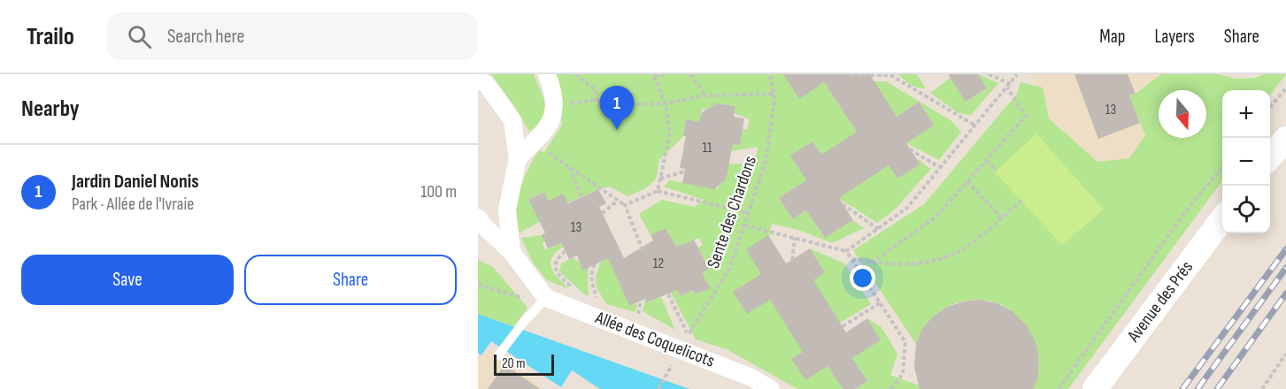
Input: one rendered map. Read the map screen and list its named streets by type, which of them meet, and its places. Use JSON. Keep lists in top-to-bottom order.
{
  "streets": {
    "main road": ["Avenue des Prés"],
    "street": ["Allée des Coquelicots"],
    "path": ["Sente des Chardons"]
  },
  "house_numbers": [
    "13",
    "11",
    "13",
    "12"
  ],
  "scale_bar": "20 m",
  "north": "bottom",
  "page": {
    "header": "Trailo",
    "search": "Search here",
    "nav": ["Map", "Layers", "Share"],
    "heading": "Nearby",
    "pins": "1",
    "map_buttons": ["+", "−"],
    "list": [
      {
        "mark": "1",
        "name": "Jardin Daniel Nonis",
        "note": "Park · Allée de l'Ivraie",
        "value": "100 m"
      }
    ],
    "buttons": ["Save", "Share"],
    "scale": "20 m"
  }
}
